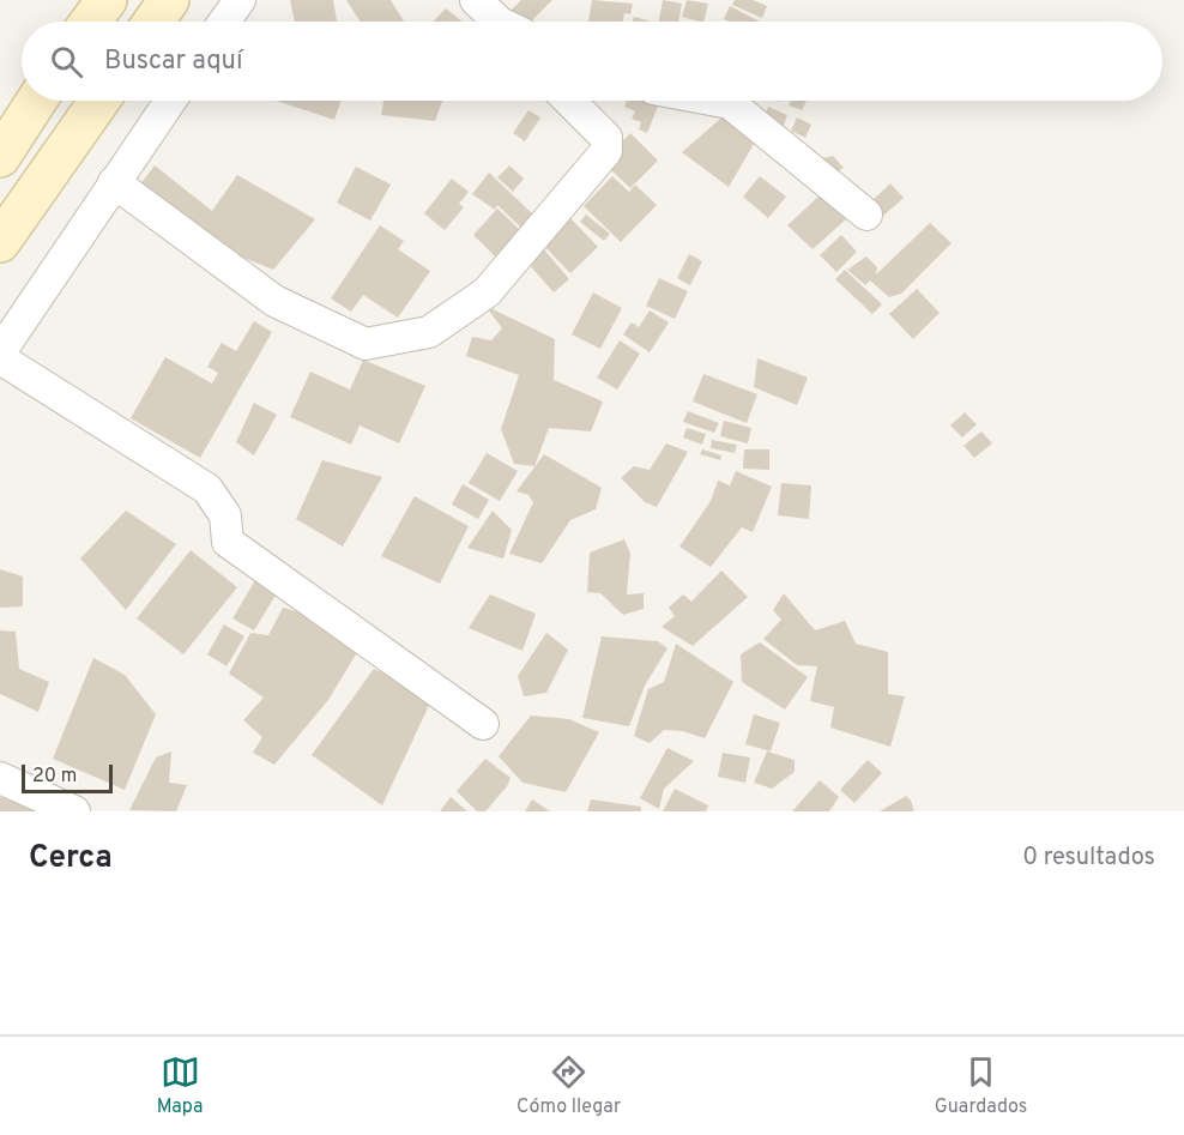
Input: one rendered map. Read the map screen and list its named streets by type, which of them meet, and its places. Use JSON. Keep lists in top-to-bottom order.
{
  "scale_bar": "20 m",
  "page": {
    "search": "Buscar aquí",
    "scale": "20 m",
    "heading": ["Cerca", "0 resultados"],
    "nav": ["Mapa", "Cómo llegar", "Guardados"]
  }
}
